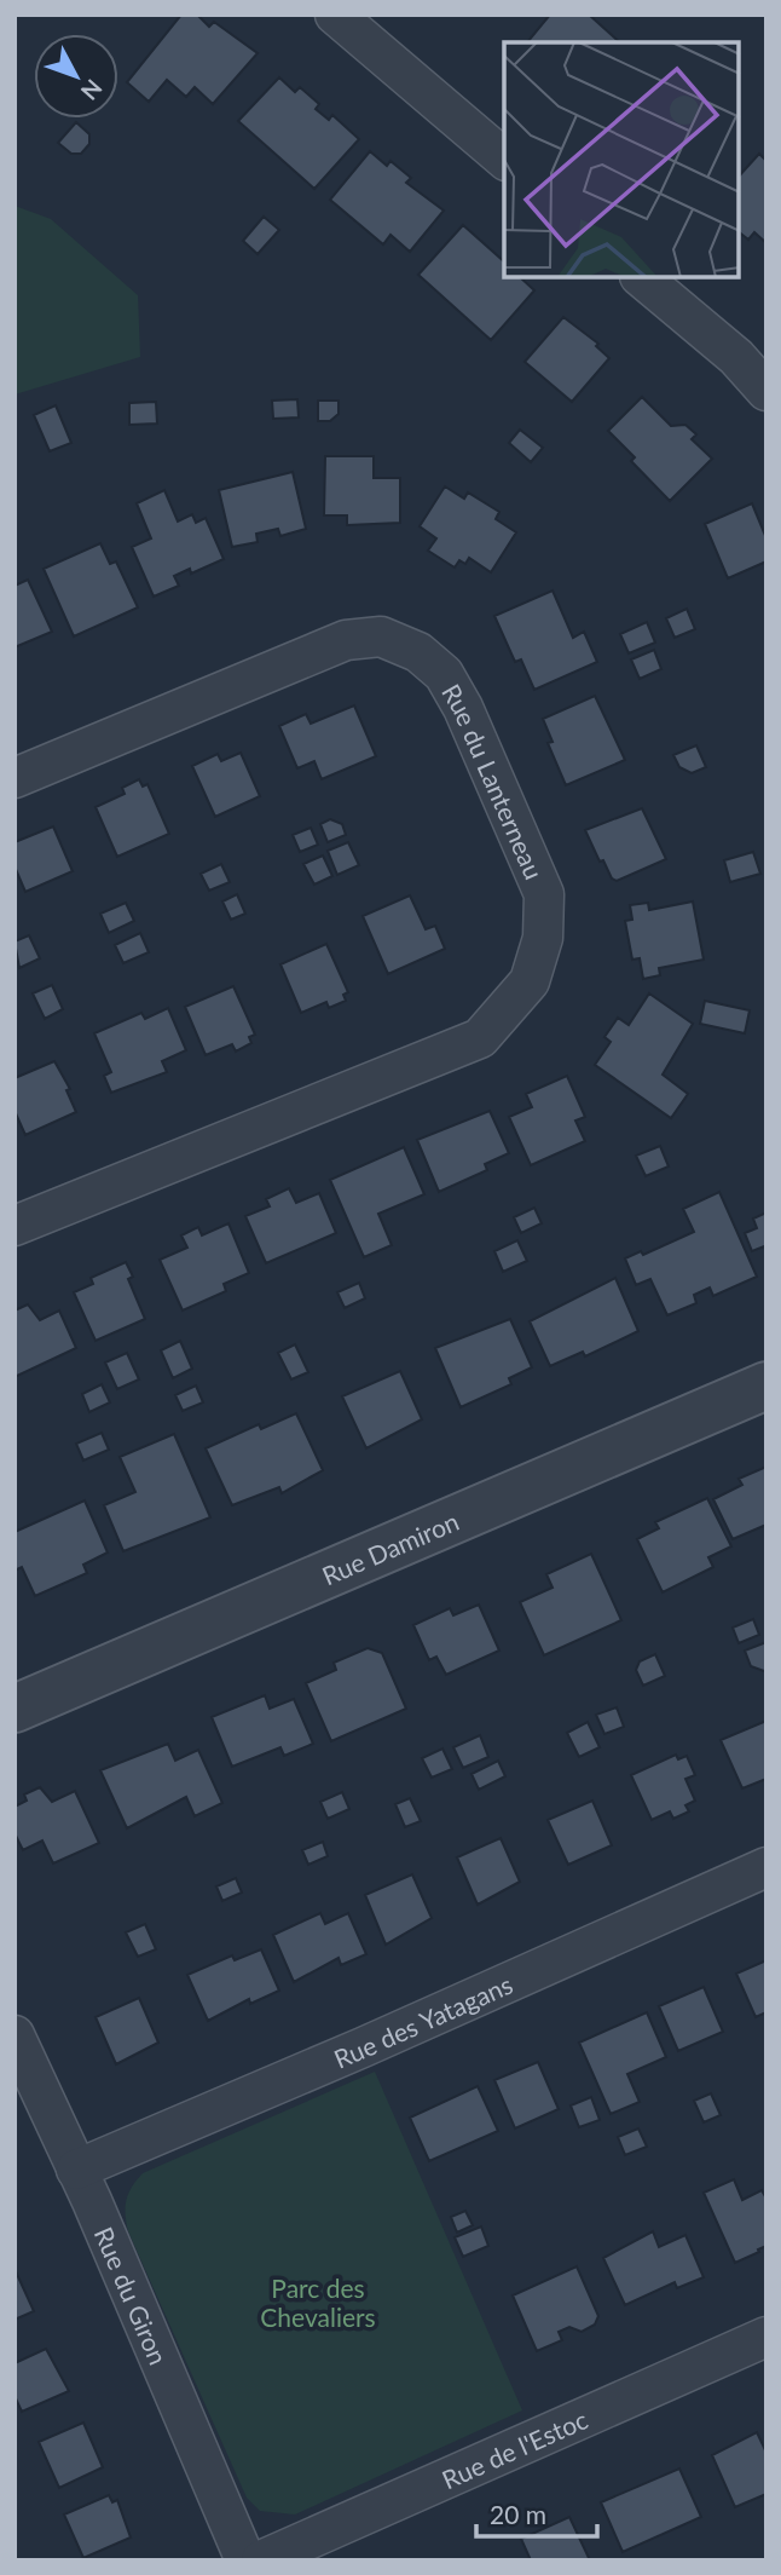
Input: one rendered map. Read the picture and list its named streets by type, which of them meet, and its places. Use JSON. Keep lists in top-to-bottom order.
{
  "streets": {
    "street": [
      "Rue du Lanterneau",
      "Rue Damiron",
      "Rue des Yatagans",
      "Rue du Giron",
      "Rue de l'Estoc"
    ]
  },
  "crossings": [
    ["Rue des Yatagans", "Rue du Giron"]
  ],
  "parks": ["Parc des Chevaliers"],
  "scale_bar": "20 m",
  "north": "bottom right"
}
